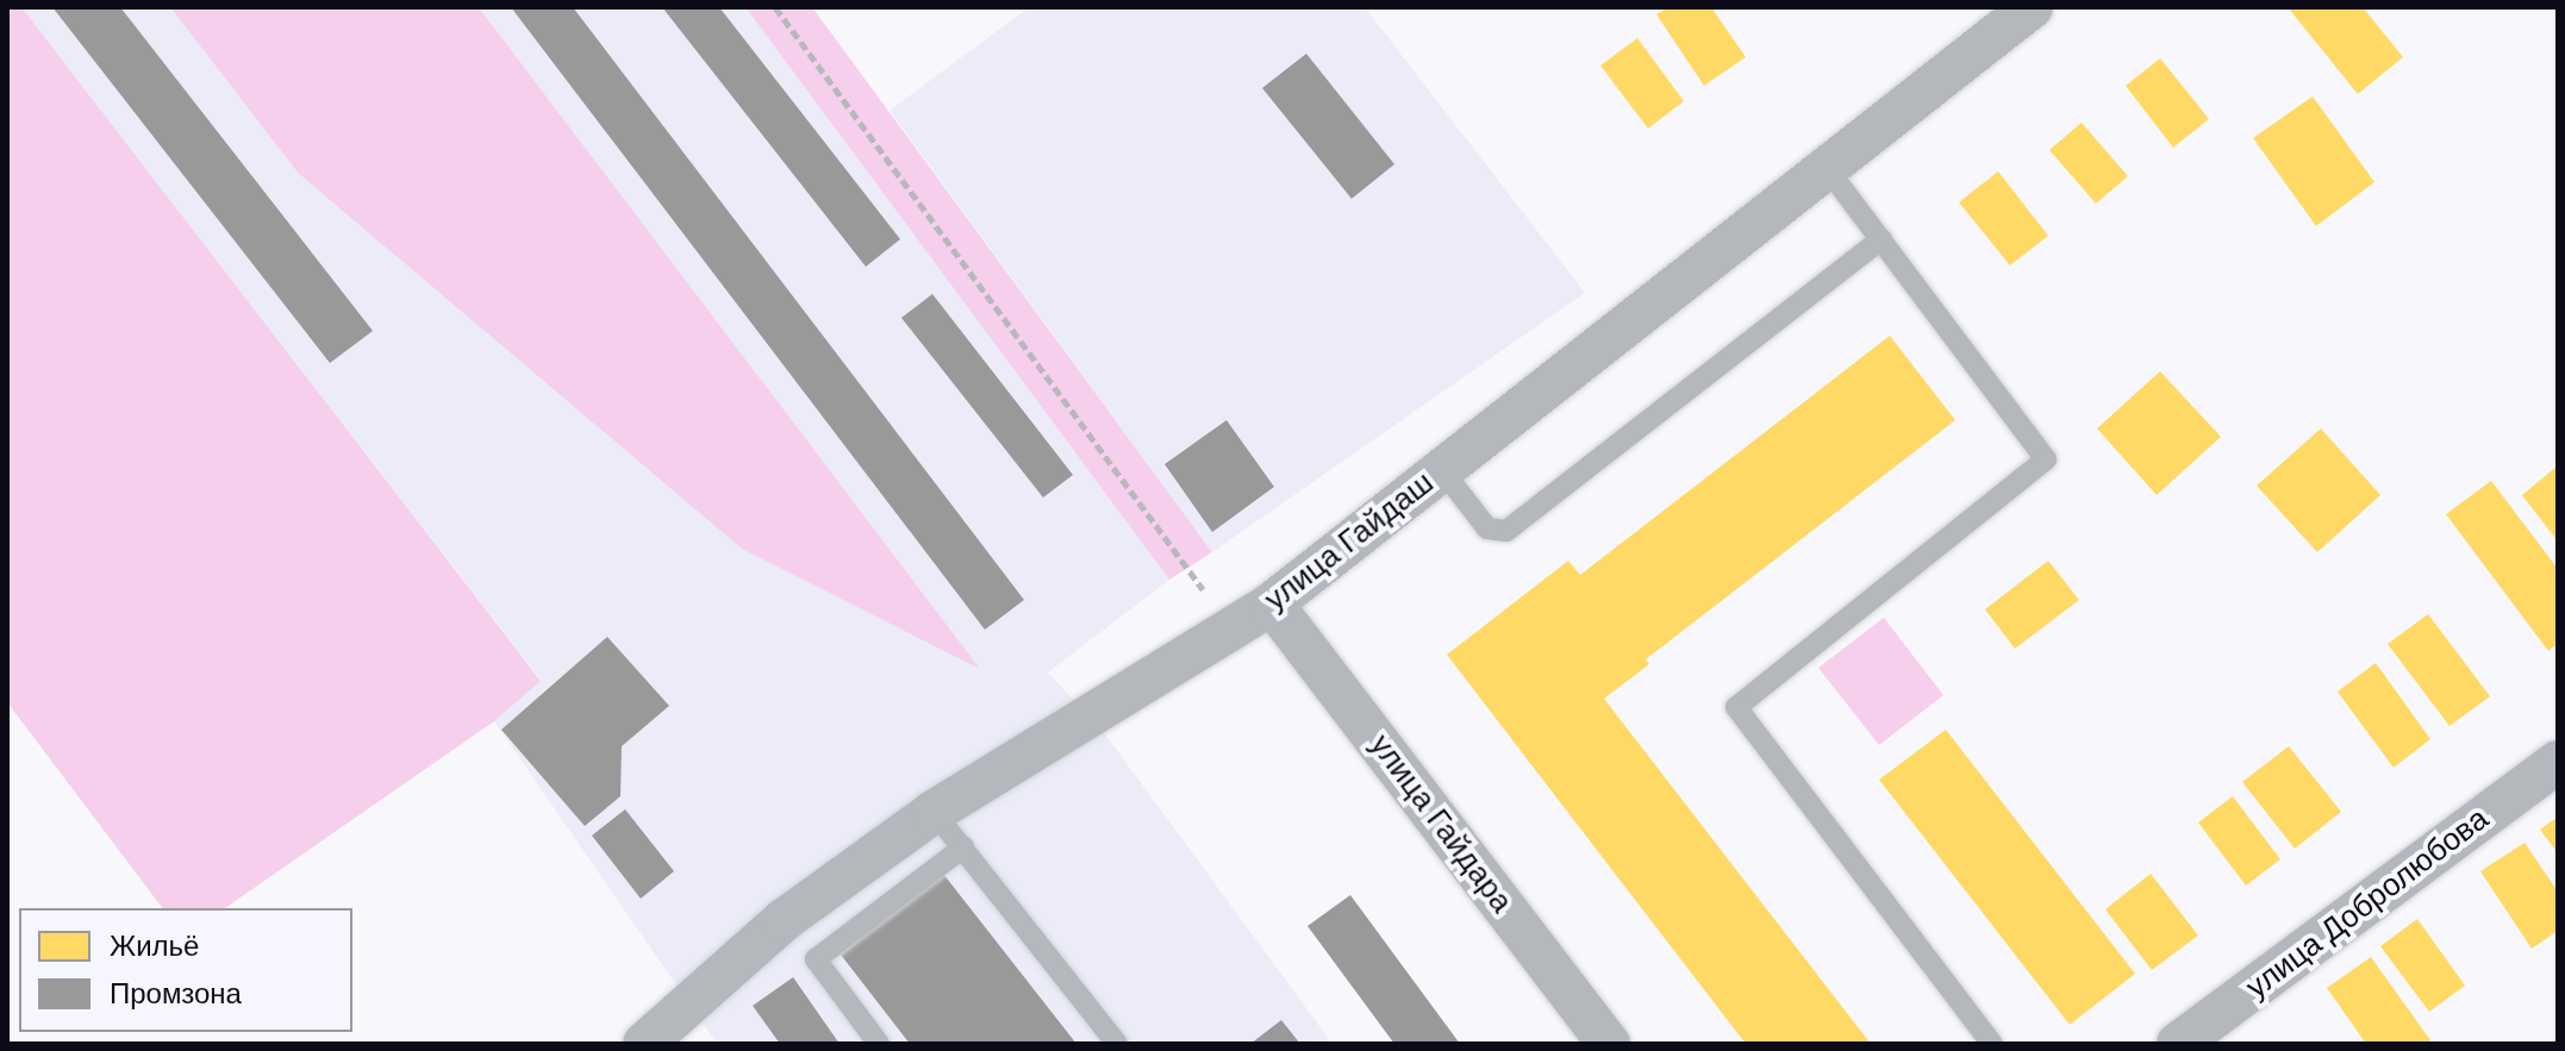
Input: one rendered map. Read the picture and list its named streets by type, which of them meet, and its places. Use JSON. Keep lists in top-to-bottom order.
{
  "streets": {
    "street": ["улица Гайдаш", "улица Гайдара", "улица Добролюбова"]
  },
  "crossings": [
    ["улица Гайдаш", "улица Гайдара"]
  ],
  "legend": ["Жильё", "Промзона"]
}
